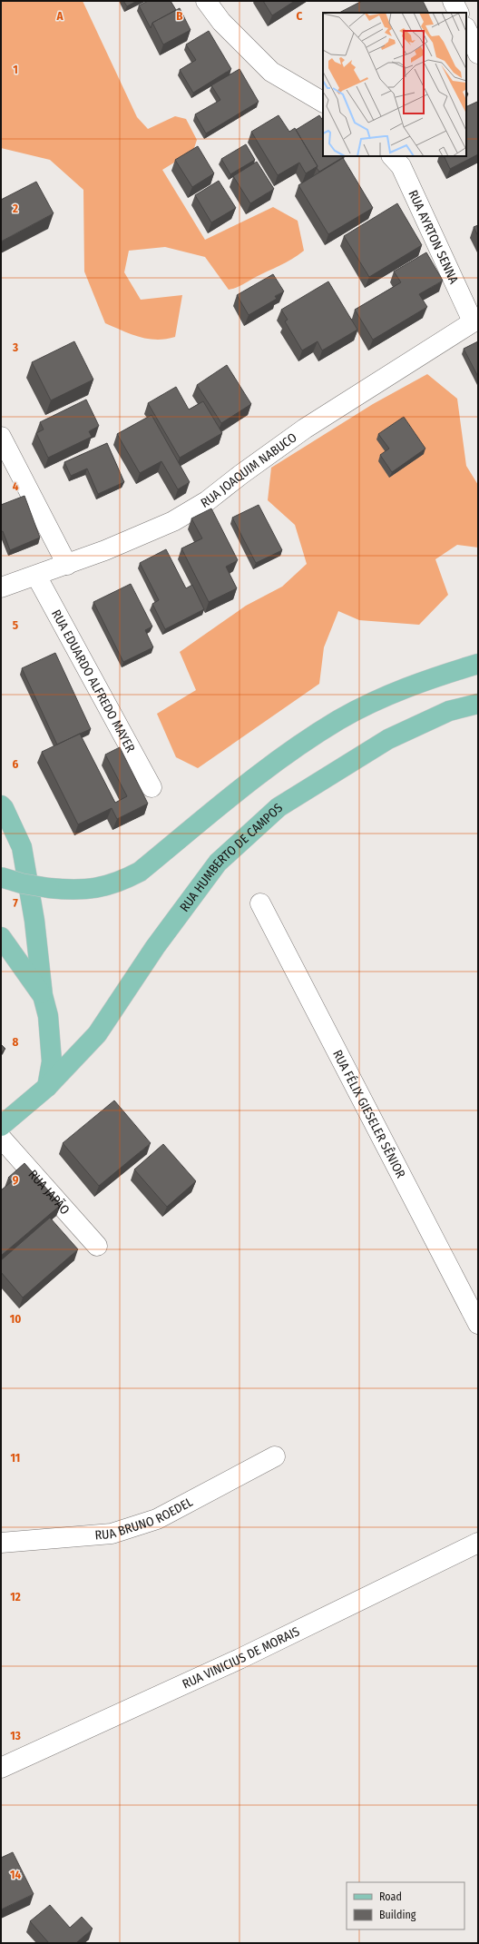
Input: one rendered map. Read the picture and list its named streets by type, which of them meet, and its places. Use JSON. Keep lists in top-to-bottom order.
{
  "streets": {
    "main road": ["RUA HUMBERTO DE CAMPOS"],
    "street": [
      "RUA AYRTON SENNA",
      "RUA JOAQUIM NABUCO",
      "RUA EDUARDO ALFREDO MAYER",
      "RUA FÉLIX GIESELER SÊNIOR",
      "RUA JAPÃO",
      "RUA BRUNO ROEDEL",
      "RUA VINICIUS DE MORAIS"
    ]
  },
  "crossings": [
    ["RUA AYRTON SENNA", "RUA JOAQUIM NABUCO"],
    ["RUA JOAQUIM NABUCO", "RUA EDUARDO ALFREDO MAYER"]
  ],
  "legend": ["Road", "Building"],
  "grid": {
    "columns": ["A", "B", "C"],
    "rows": [
      "1",
      "2",
      "3",
      "4",
      "5",
      "6",
      "7",
      "8",
      "9",
      "10",
      "11",
      "12",
      "13",
      "14"
    ]
  }
}
